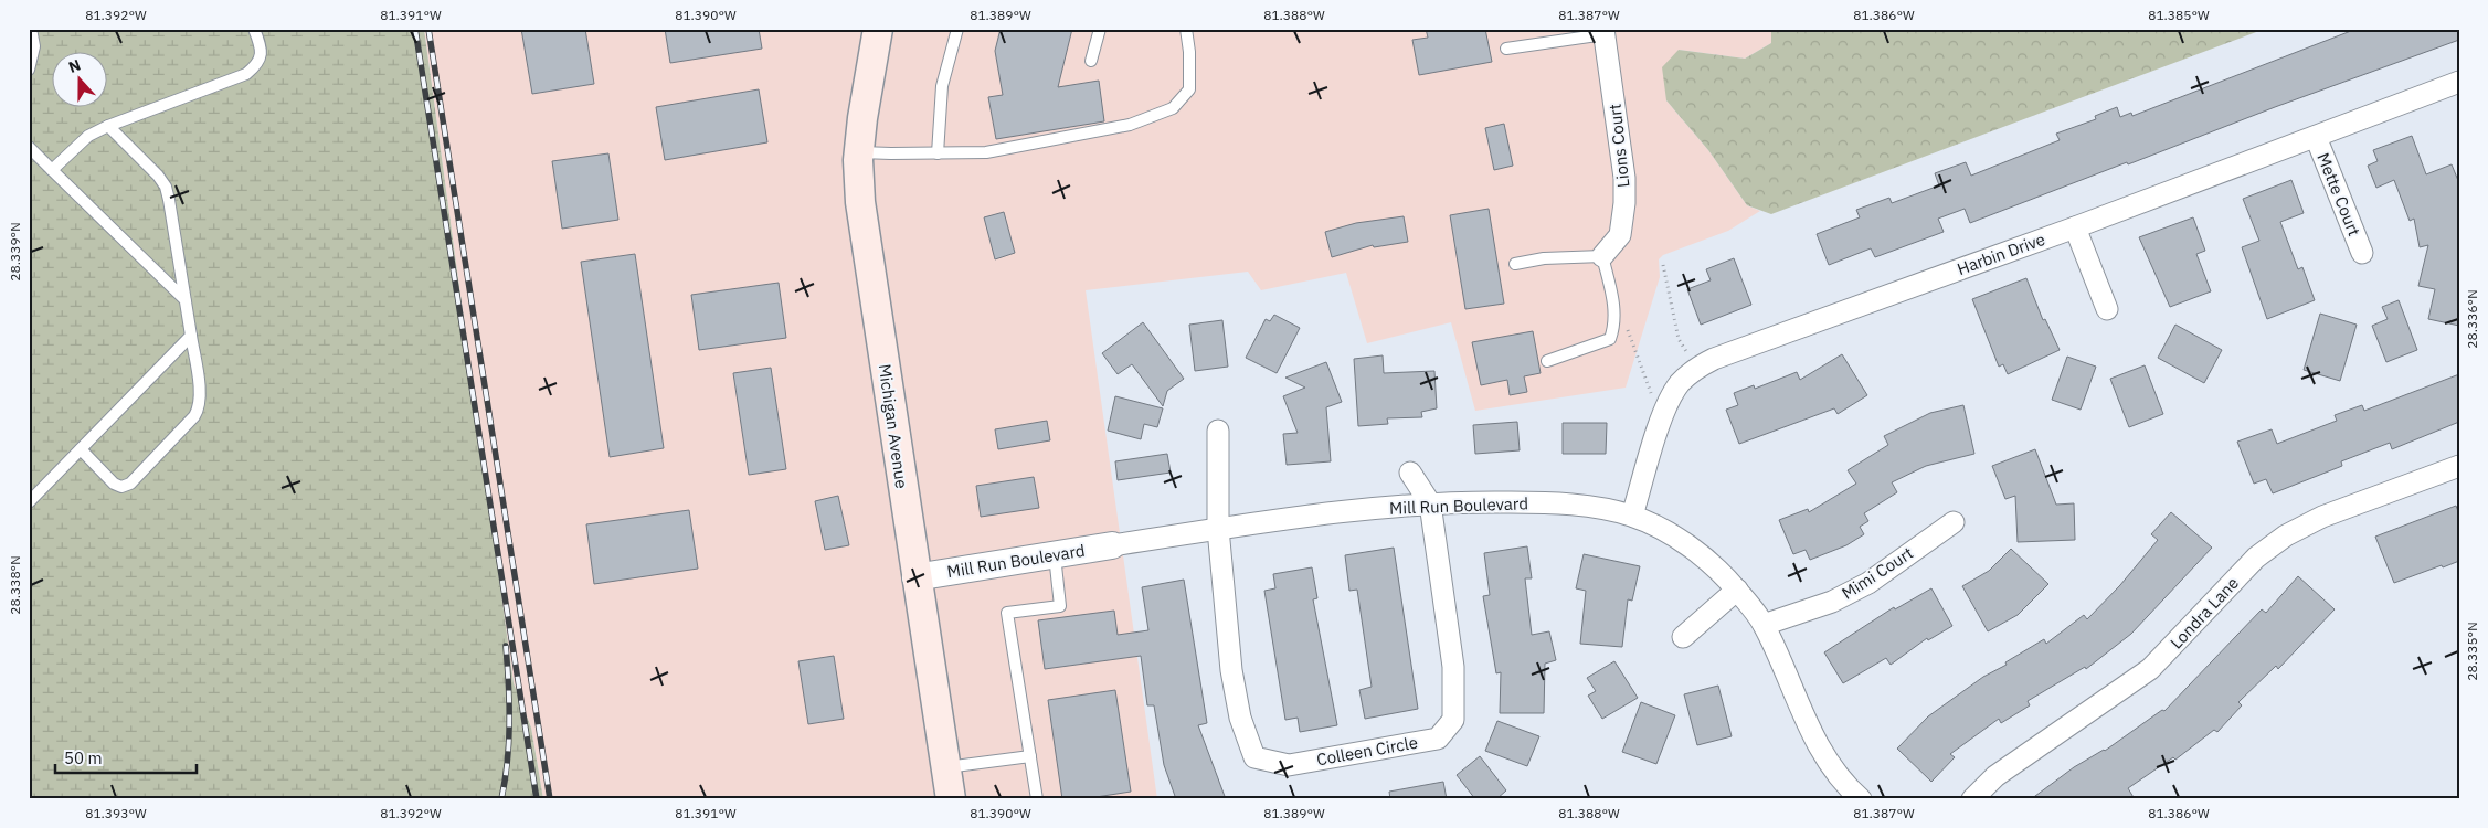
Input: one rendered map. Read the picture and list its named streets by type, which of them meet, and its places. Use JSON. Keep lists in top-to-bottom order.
{
  "streets": {
    "main road": ["Michigan Avenue"],
    "street": [
      "Lions Court",
      "Mette Court",
      "Harbin Drive",
      "Mill Run Boulevard",
      "Mimi Court",
      "Londra Lane",
      "Colleen Circle"
    ]
  },
  "crossings": [
    ["Mette Court", "Harbin Drive"],
    ["Harbin Drive", "Mill Run Boulevard"],
    ["Michigan Avenue", "Mill Run Boulevard"],
    ["Mill Run Boulevard", "Mimi Court"],
    ["Mill Run Boulevard", "Colleen Circle"]
  ],
  "scale_bar": "50 m",
  "north": "top",
  "coordinates": [
    "81.392°W",
    "81.391°W",
    "81.390°W",
    "81.389°W",
    "81.388°W",
    "81.387°W",
    "81.386°W",
    "81.385°W",
    "28.339°N",
    "28.336°N",
    "28.338°N",
    "28.335°N",
    "81.393°W"
  ]
}
